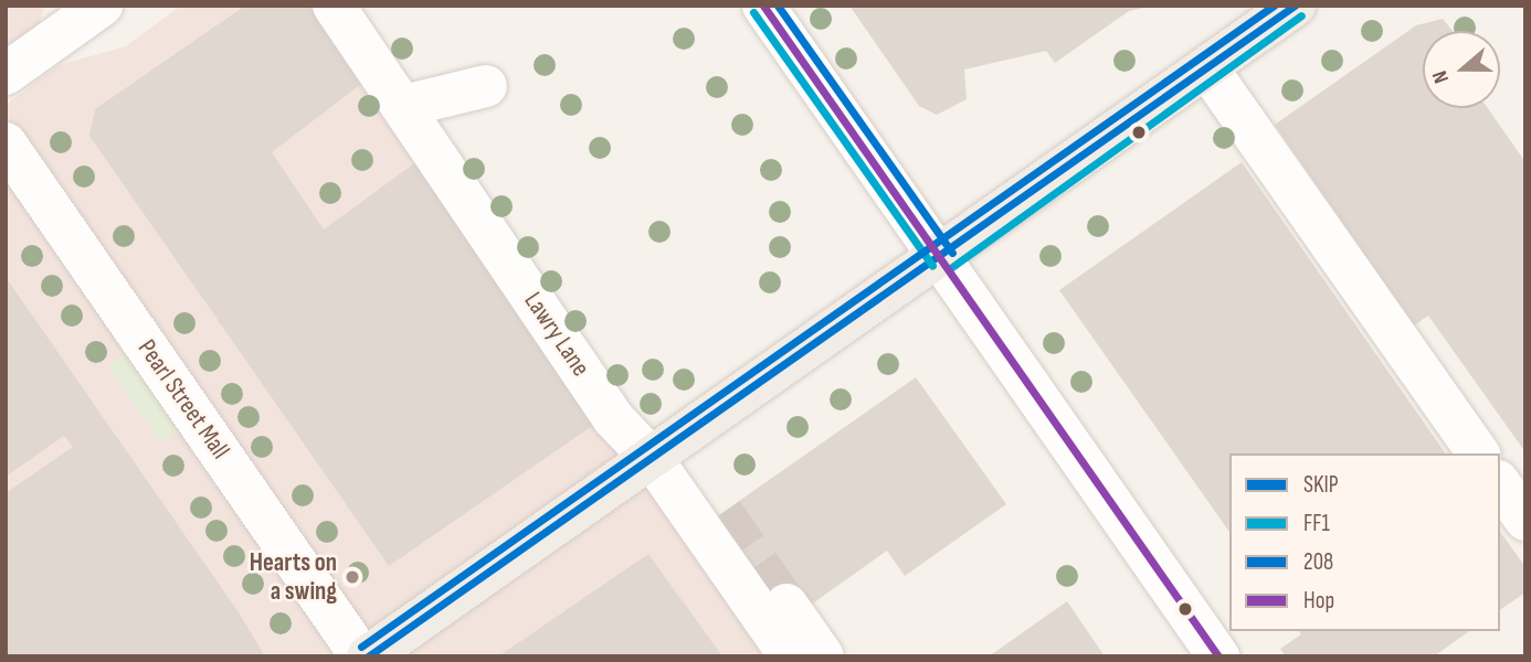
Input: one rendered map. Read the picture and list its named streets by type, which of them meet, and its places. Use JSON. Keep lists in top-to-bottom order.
{
  "streets": {
    "street": ["Lawry Lane", "Pearl Street Mall"]
  },
  "places": ["Hearts on a swing"],
  "lines": [
    "transit line SKIP",
    "transit line 208",
    "transit line Hop",
    "transit line FF1"
  ],
  "legend": [
    "SKIP",
    "FF1",
    "208",
    "Hop"
  ],
  "north": "left"
}
